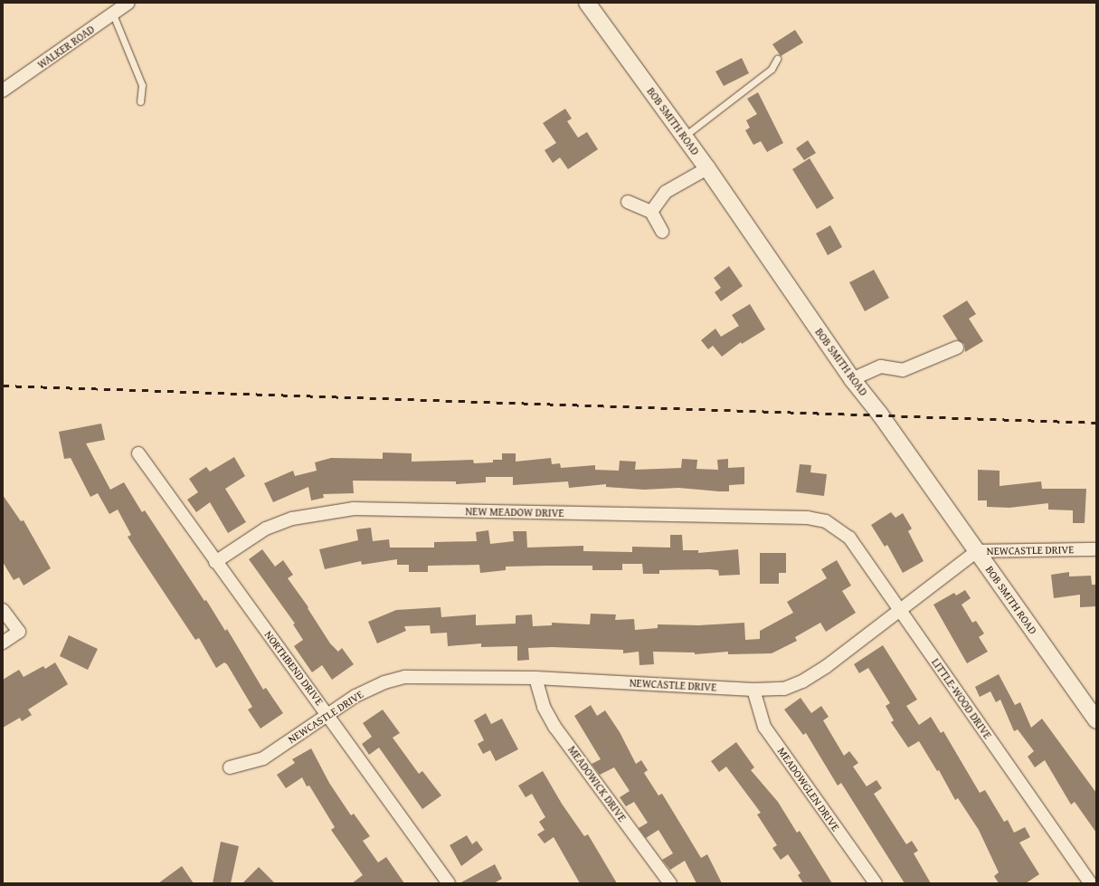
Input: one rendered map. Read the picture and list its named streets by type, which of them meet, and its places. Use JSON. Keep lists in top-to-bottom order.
{
  "streets": {
    "street": [
      "WALKER ROAD",
      "BOB SMITH ROAD",
      "NEW MEADOW DRIVE",
      "NEWCASTLE DRIVE",
      "NORTHBEND DRIVE",
      "LITTLE-WOOD DRIVE",
      "MEADOWICK DRIVE",
      "MEADOWGLEN DRIVE"
    ]
  },
  "crossings": [
    ["BOB SMITH ROAD", "NEWCASTLE DRIVE"],
    ["NEW MEADOW DRIVE", "NORTHBEND DRIVE"],
    ["NEW MEADOW DRIVE", "LITTLE-WOOD DRIVE"],
    ["NEWCASTLE DRIVE", "NORTHBEND DRIVE"],
    ["NEWCASTLE DRIVE", "LITTLE-WOOD DRIVE"],
    ["NEWCASTLE DRIVE", "MEADOWICK DRIVE"],
    ["NEWCASTLE DRIVE", "MEADOWGLEN DRIVE"]
  ]
}
